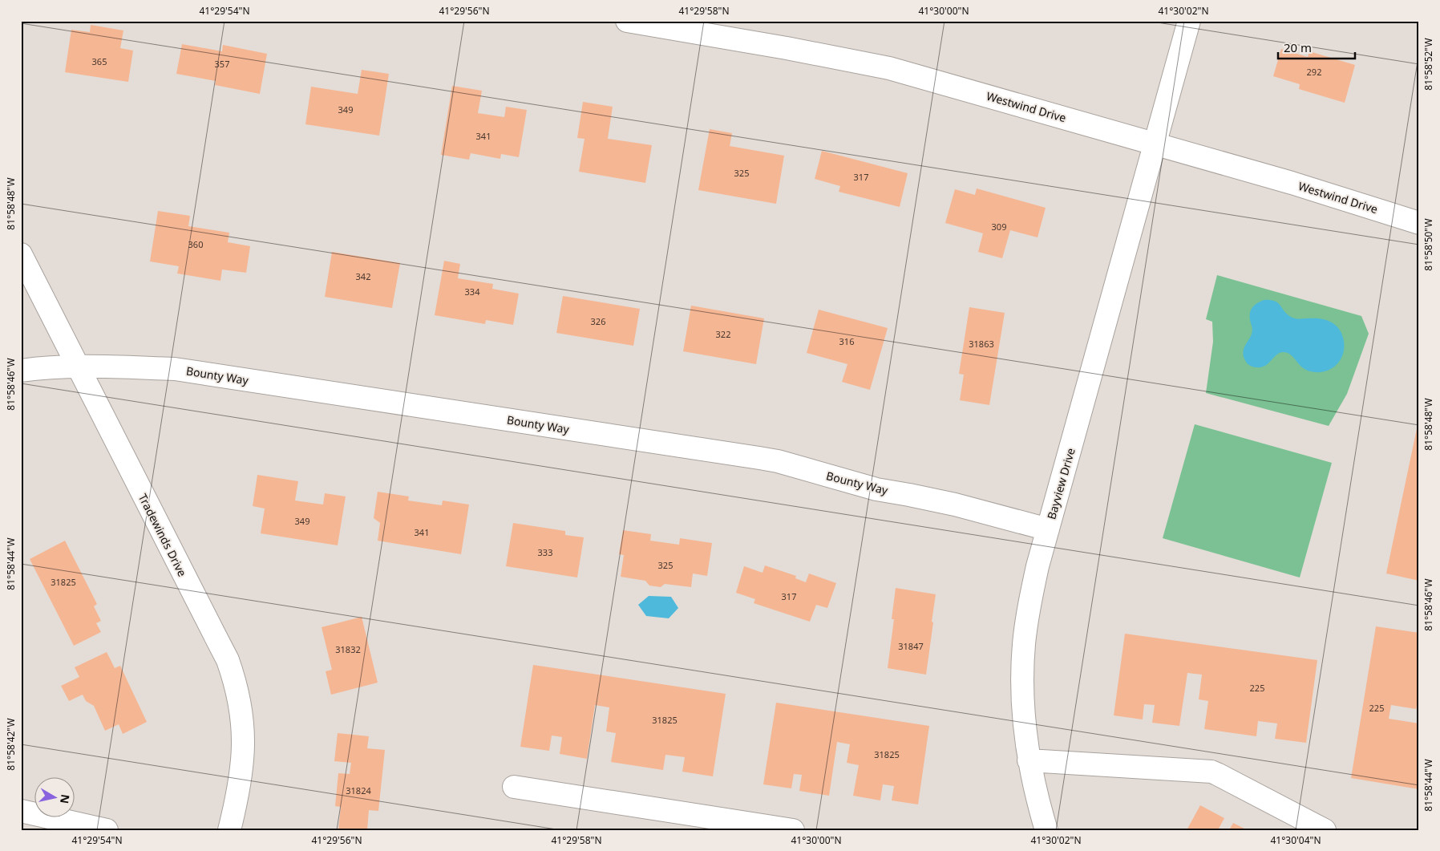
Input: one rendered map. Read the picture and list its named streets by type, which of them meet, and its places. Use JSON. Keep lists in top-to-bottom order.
{
  "streets": {
    "street": [
      "Westwind Drive",
      "Bounty Way",
      "Bayview Drive",
      "Tradewinds Drive"
    ]
  },
  "crossings": [
    ["Westwind Drive", "Bayview Drive"],
    ["Bounty Way", "Bayview Drive"],
    ["Bounty Way", "Tradewinds Drive"]
  ],
  "house_numbers": [
    "365",
    "357",
    "292",
    "349",
    "341",
    "325",
    "317",
    "309",
    "360",
    "342",
    "334",
    "326",
    "322",
    "316",
    "31863",
    "349",
    "341",
    "333",
    "325",
    "31825",
    "317",
    "31847",
    "31832",
    "225",
    "225",
    "31825",
    "31825",
    "31824"
  ],
  "scale_bar": "20 m",
  "north": "right",
  "coordinates": [
    "41°29'54\"N",
    "41°29'56\"N",
    "41°29'58\"N",
    "41°30'00\"N",
    "41°30'02\"N",
    "81°58'52\"W",
    "81°58'48\"W",
    "81°58'50\"W",
    "81°58'46\"W",
    "81°58'44\"W",
    "81°58'42\"W",
    "41°30'04\"N"
  ]
}
